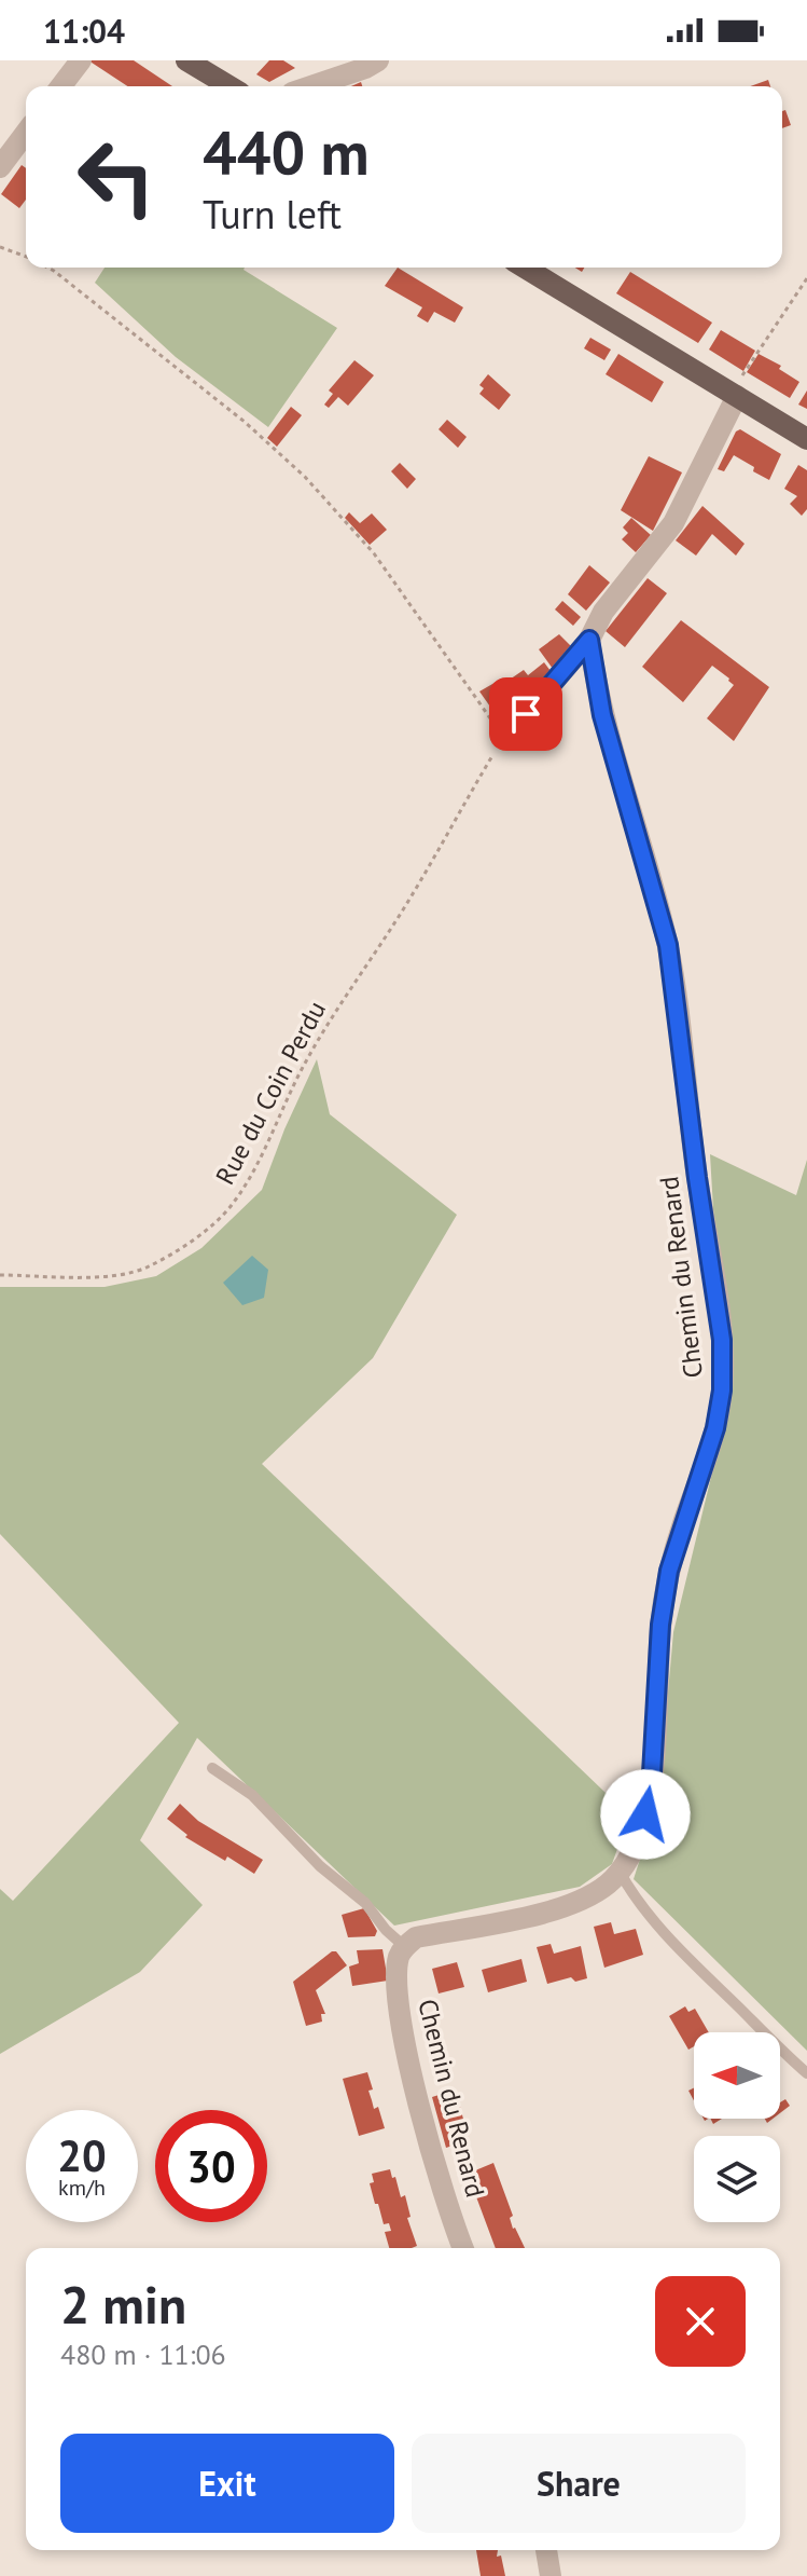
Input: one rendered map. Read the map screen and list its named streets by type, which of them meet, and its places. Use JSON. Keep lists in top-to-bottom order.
{
  "streets": {
    "street": ["Chemin du Renard"],
    "path": ["Rue du Coin Perdu"]
  },
  "north": "left",
  "page": {
    "status": "11:04",
    "turn": ["440 m", "Turn left"],
    "speed": "20 km/h",
    "limit": "30",
    "heading": ["2 min", "480 m · 11:06"],
    "buttons": ["Exit", "Share"]
  }
}
